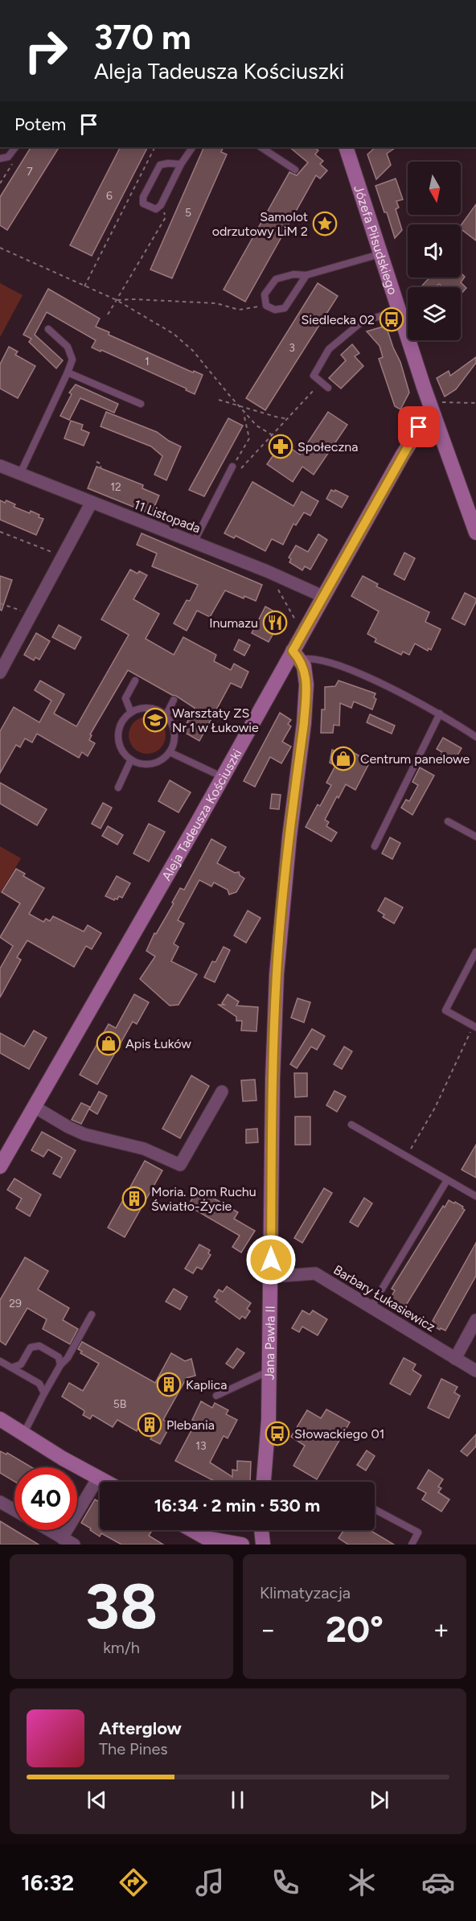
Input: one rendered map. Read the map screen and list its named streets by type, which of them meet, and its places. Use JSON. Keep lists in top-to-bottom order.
{
  "streets": {
    "street": [
      "Józefa Piłsudskiego",
      "11 Listopada",
      "Aleja Tadeusza Kościuszki",
      "Barbary Łukasiewicz",
      "Jana Pawła II"
    ]
  },
  "crossings": [
    ["Józefa Piłsudskiego", "Aleja Tadeusza Kościuszki"],
    ["11 Listopada", "Aleja Tadeusza Kościuszki"],
    ["Aleja Tadeusza Kościuszki", "Jana Pawła II"],
    ["Barbary Łukasiewicz", "Jana Pawła II"]
  ],
  "places": {
    "place": ["Samolot odrzutowy LiM 2"],
    "bus stop": ["Siedlecka 02", "Słowackiego 01"],
    "pharmacy": ["Społeczna"],
    "restaurant": ["Inumazu"],
    "school or university": ["Warsztaty ZS Nr 1 w Łukowie"],
    "shop": ["Centrum panelowe", "Apis Łuków"],
    "building": ["Moria. Dom Ruchu Światło-Życie", "Kaplica", "Plebania"]
  },
  "house_numbers": [
    "7",
    "6",
    "5",
    "3",
    "1",
    "12",
    "29",
    "5B",
    "13"
  ],
  "north": "bottom",
  "page": {
    "turn": ["370 m", "Aleja Tadeusza Kościuszki"],
    "then": "Potem",
    "limit": "40",
    "trip": "16:34 · 2 min · 530 m",
    "tile": [
      ["38", "km/h"],
      "Klimatyzacja"
    ],
    "heat": ["−", "20°", "+"],
    "song": ["Afterglow", "The Pines"],
    "tabs": "16:32"
  }
}
